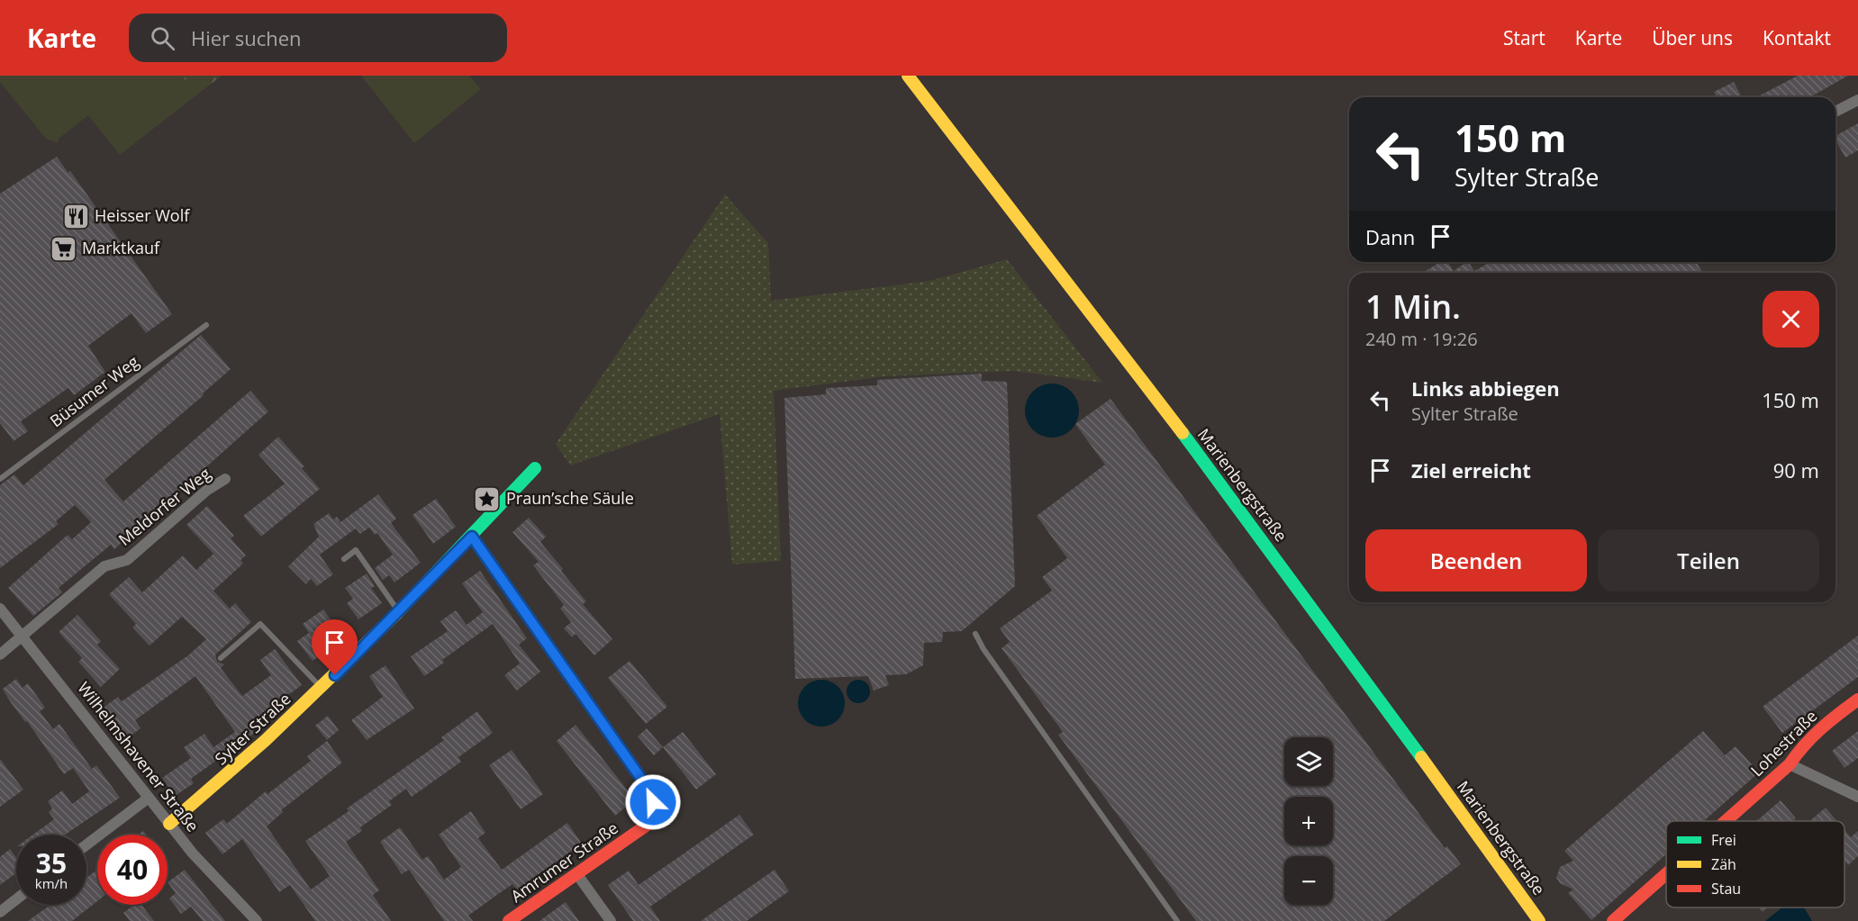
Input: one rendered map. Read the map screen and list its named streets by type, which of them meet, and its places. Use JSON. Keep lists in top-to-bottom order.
{
  "streets": {
    "street": [
      "Marienbergstraße",
      "Meldorfer Weg",
      "Sylter Straße",
      "Lohestraße",
      "Wilhelmshavener Straße",
      "Amrumer Straße"
    ],
    "lane": ["Büsumer Weg"]
  },
  "crossings": [
    ["Meldorfer Weg", "Wilhelmshavener Straße"],
    ["Sylter Straße", "Wilhelmshavener Straße"],
    ["Sylter Straße", "Amrumer Straße"]
  ],
  "places": {
    "restaurant": ["Heisser Wolf"],
    "supermarket": ["Marktkauf"],
    "place": ["Praun’sche Säule"]
  },
  "legend": ["Frei", "Zäh", "Stau"],
  "page": {
    "header": "Karte",
    "search": "Hier suchen",
    "nav": [
      "Start",
      "Karte",
      "Über uns",
      "Kontakt"
    ],
    "turn": ["150 m", "Sylter Straße"],
    "then": "Dann",
    "heading": ["1 Min.", "240 m · 19:26"],
    "list": [
      {
        "name": "Links abbiegen",
        "note": "Sylter Straße",
        "value": "150 m"
      },
      {
        "name": "Ziel erreicht",
        "value": "90 m"
      }
    ],
    "buttons": ["Beenden", "Teilen"],
    "map_buttons": ["+", "−"],
    "speed": "35 km/h",
    "limit": "40"
  }
}
